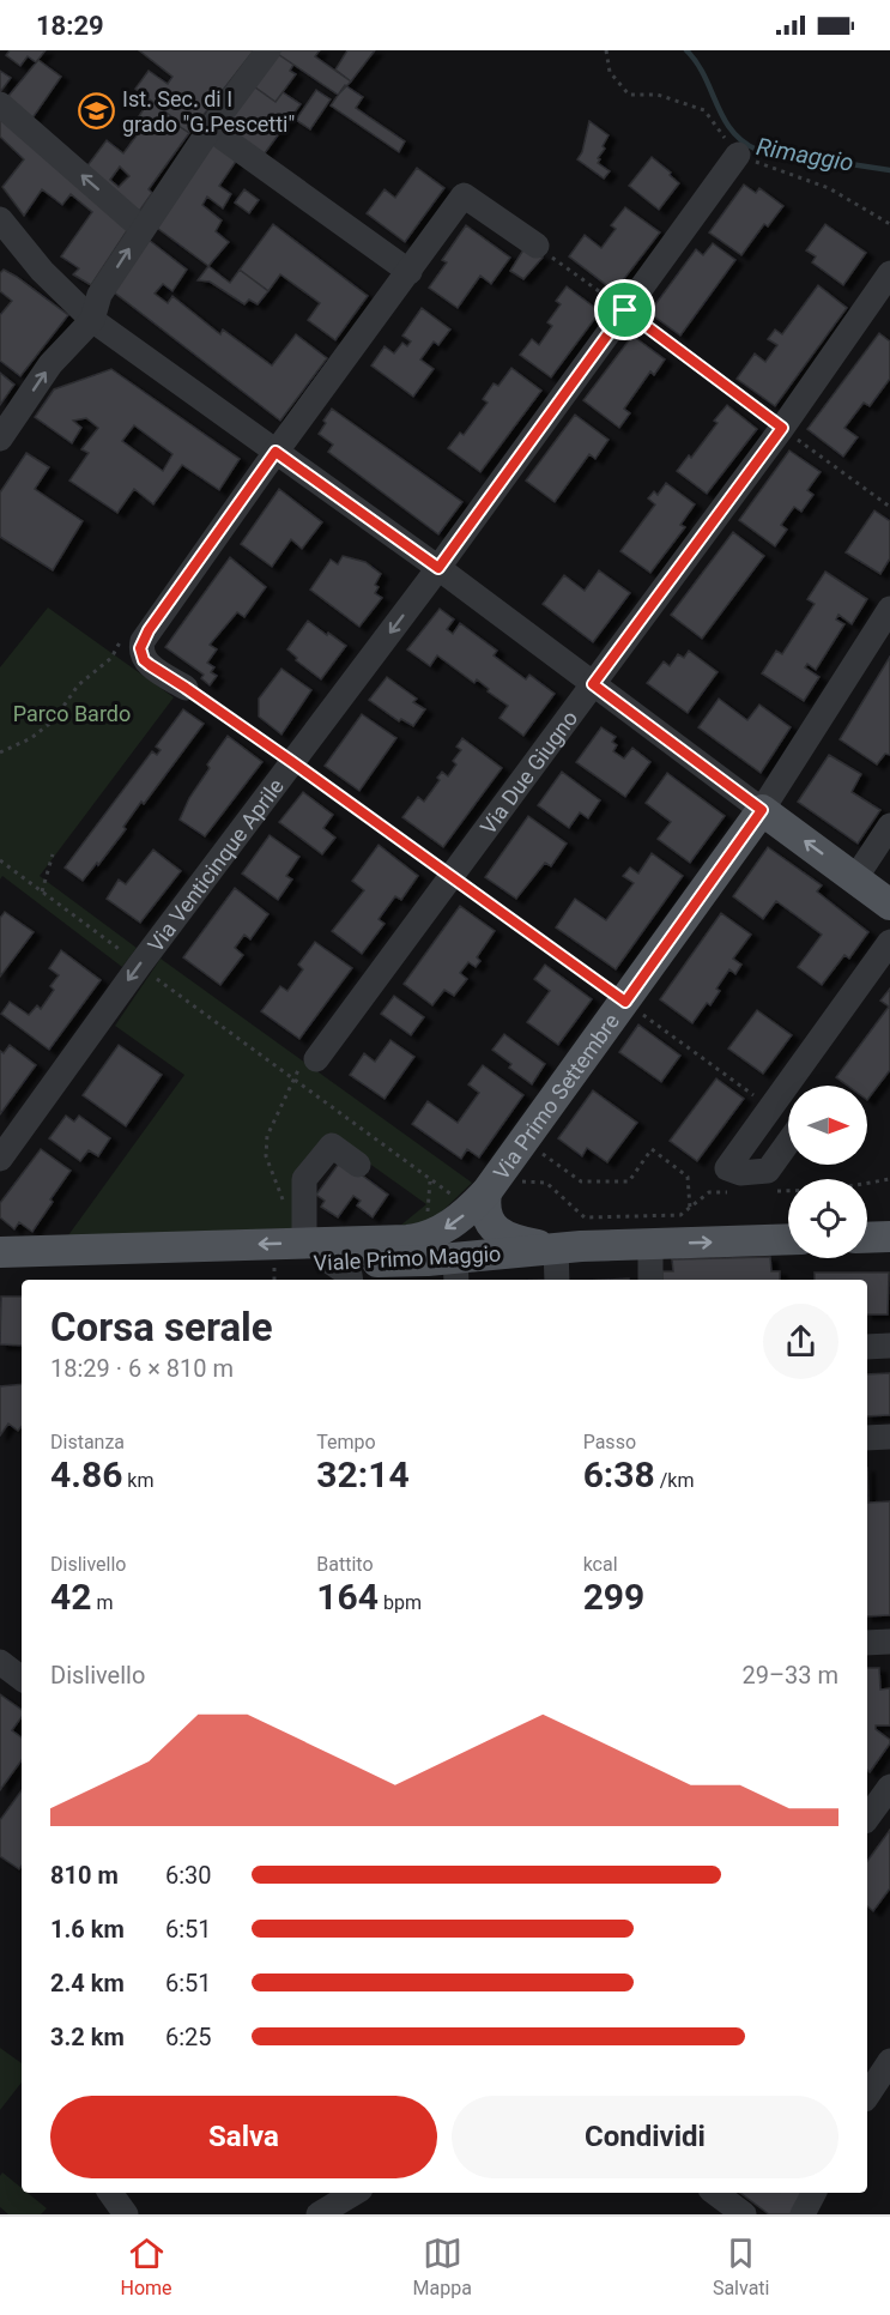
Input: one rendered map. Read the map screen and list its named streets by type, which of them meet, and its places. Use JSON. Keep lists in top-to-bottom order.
{
  "streets": {
    "main road": ["Via Primo Settembre", "Viale Primo Maggio"],
    "street": ["Via Due Giugno", "Via Venticinque Aprile"]
  },
  "crossings": [
    ["Via Primo Settembre", "Viale Primo Maggio"]
  ],
  "one_way": ["Via Venticinque Aprile"],
  "water": ["Rimaggio"],
  "parks": ["Parco Bardo"],
  "places": {
    "school or university": ["Ist. Sec. di I grado \"G.Pescetti\""]
  },
  "north": "right",
  "page": {
    "status": "18:29",
    "heading": ["Corsa serale", "18:29 · 6 × 810 m"],
    "stats": [
      ["Distanza", "4.86 km"],
      ["Tempo", "32:14"],
      ["Passo", "6:38 /km"],
      ["Dislivello", "42 m"],
      ["Battito", "164 bpm"],
      ["kcal", "299"]
    ],
    "chart": ["Dislivello", "29–33 m"],
    "list": [
      {
        "name": "810 m",
        "note": "6:30"
      },
      {
        "name": "1.6 km",
        "note": "6:51"
      },
      {
        "name": "2.4 km",
        "note": "6:51"
      },
      {
        "name": "3.2 km",
        "note": "6:25"
      }
    ],
    "buttons": ["Salva", "Condividi"],
    "tabs": ["Home", "Mappa", "Salvati"]
  }
}
